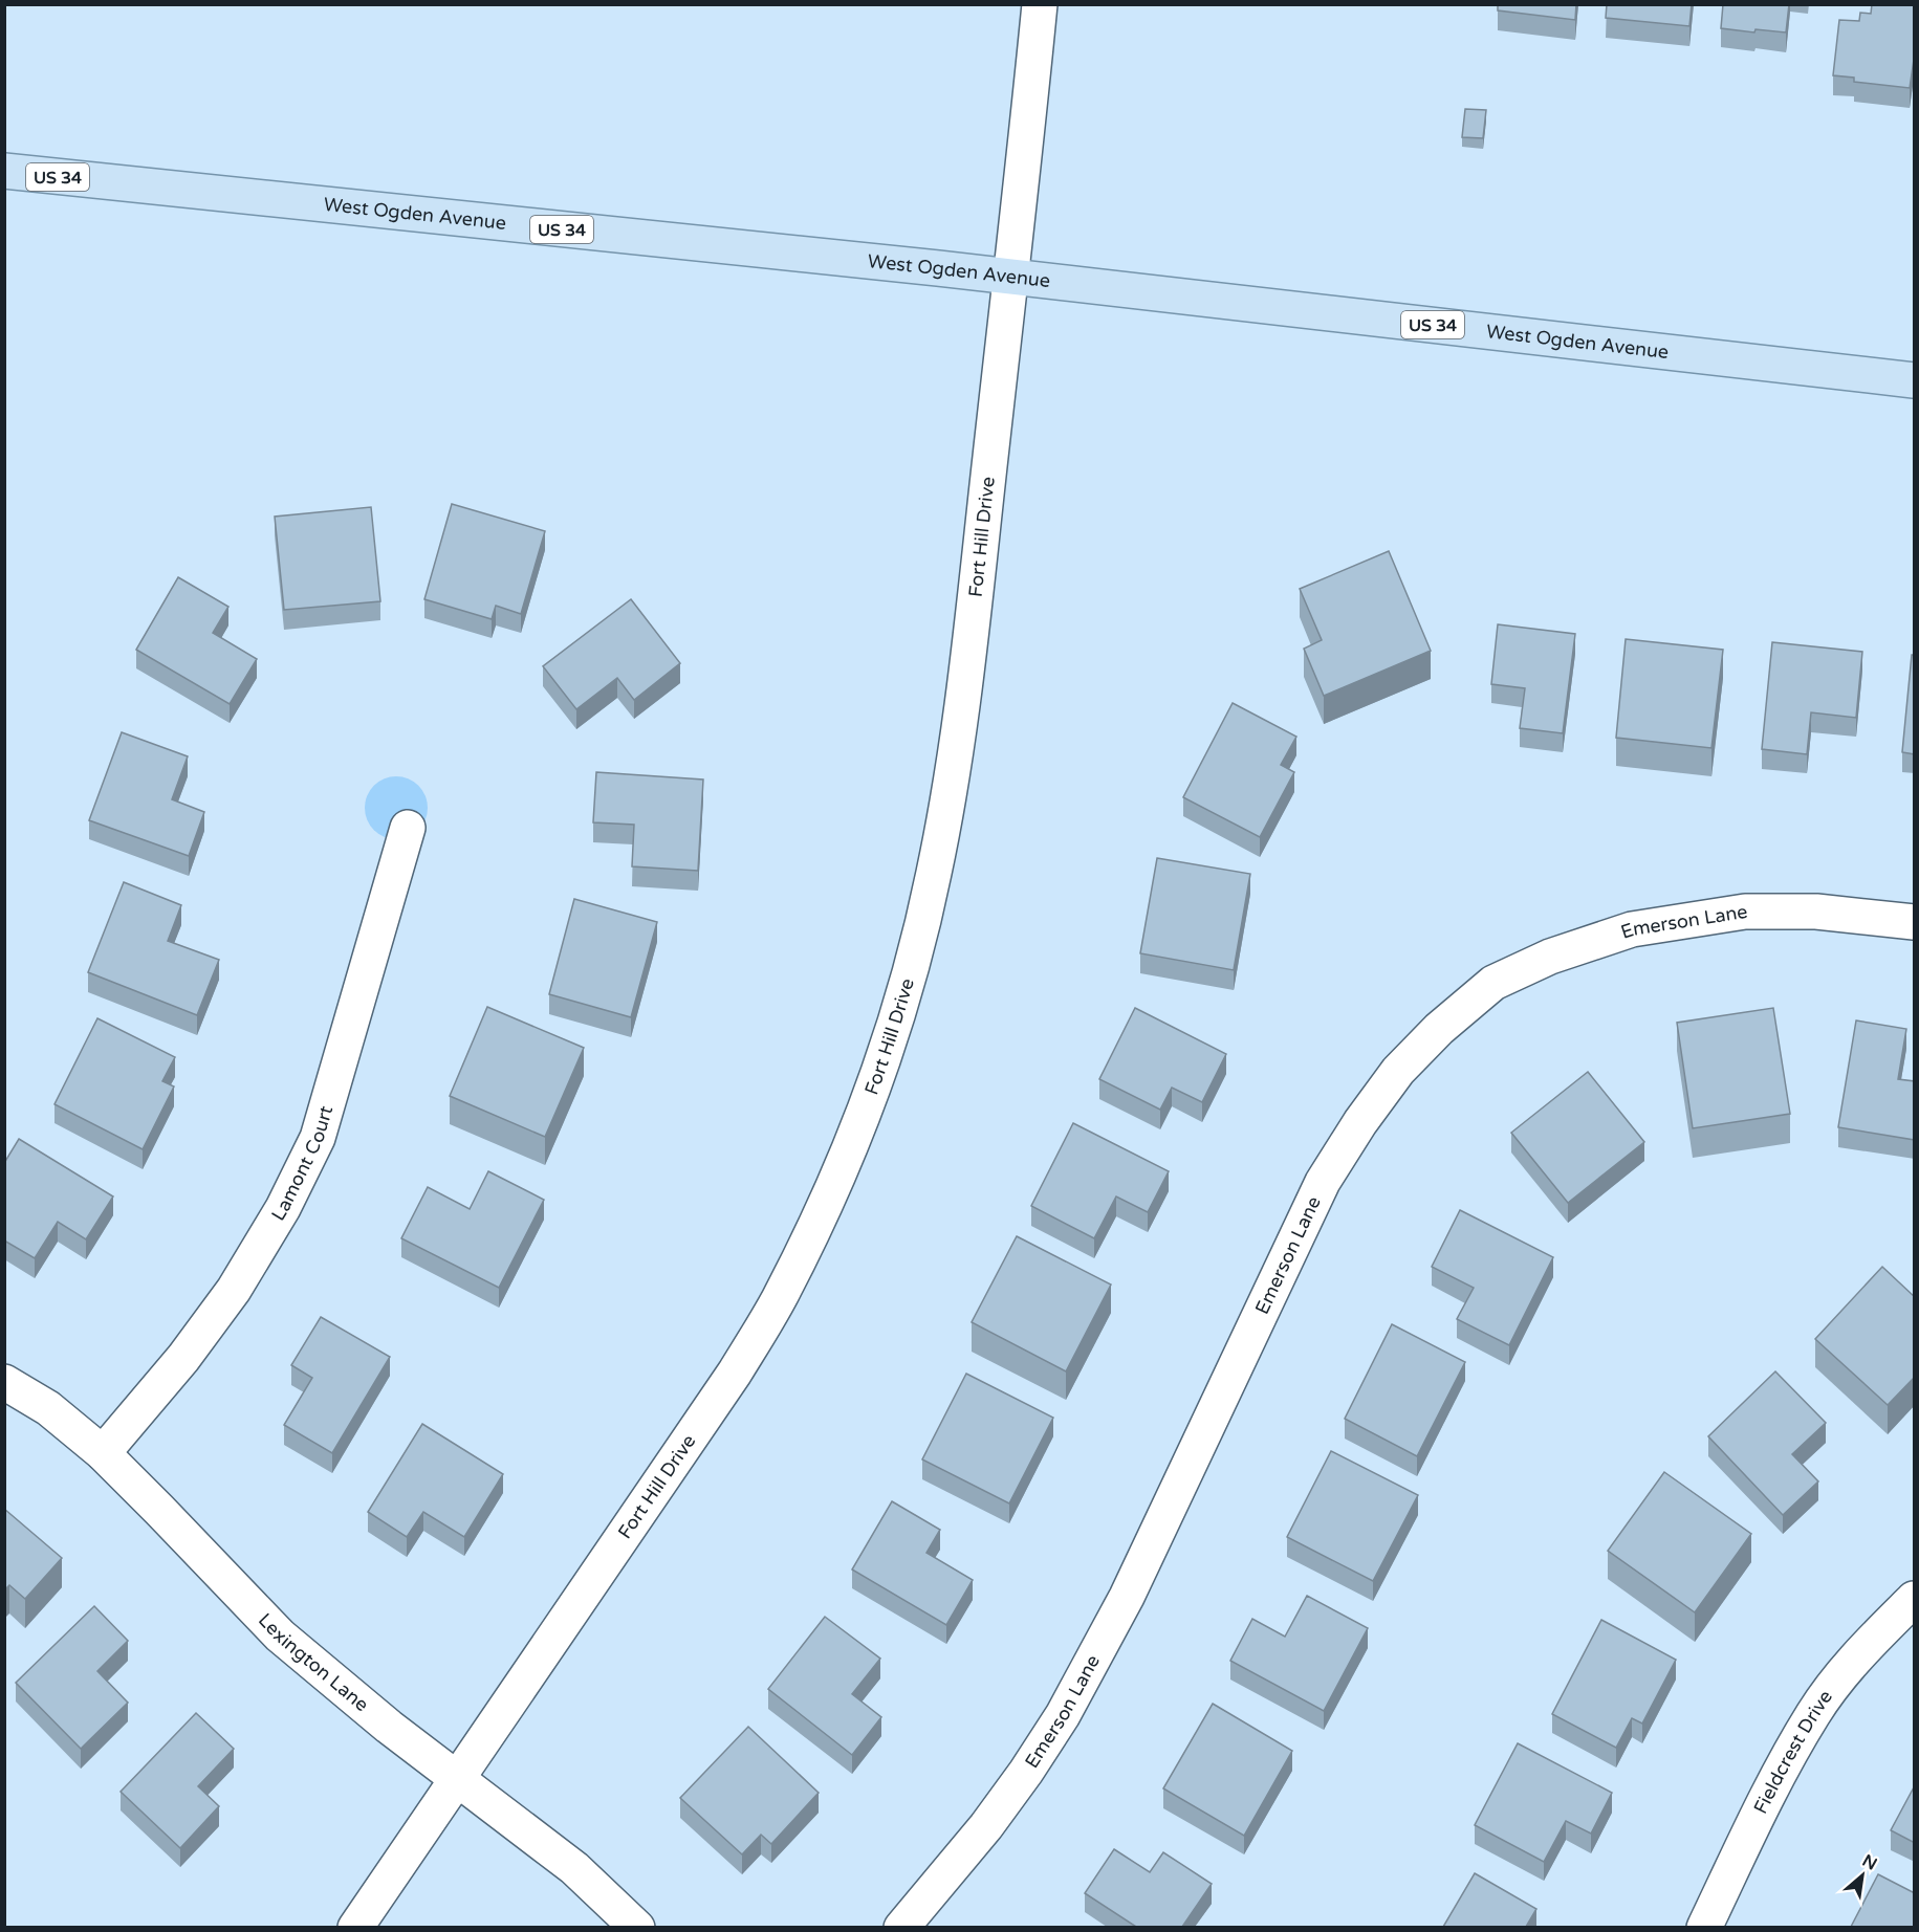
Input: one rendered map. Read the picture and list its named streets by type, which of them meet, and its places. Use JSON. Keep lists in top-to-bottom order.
{
  "streets": {
    "main road": ["US 34", "West Ogden Avenue"],
    "street": [
      "Fort Hill Drive",
      "Emerson Lane",
      "Lamont Court",
      "Lexington Lane",
      "Fieldcrest Drive"
    ]
  },
  "crossings": [
    ["West Ogden Avenue", "Fort Hill Drive"],
    ["Fort Hill Drive", "Lexington Lane"],
    ["Lamont Court", "Lexington Lane"]
  ],
  "north": "top right"
}
